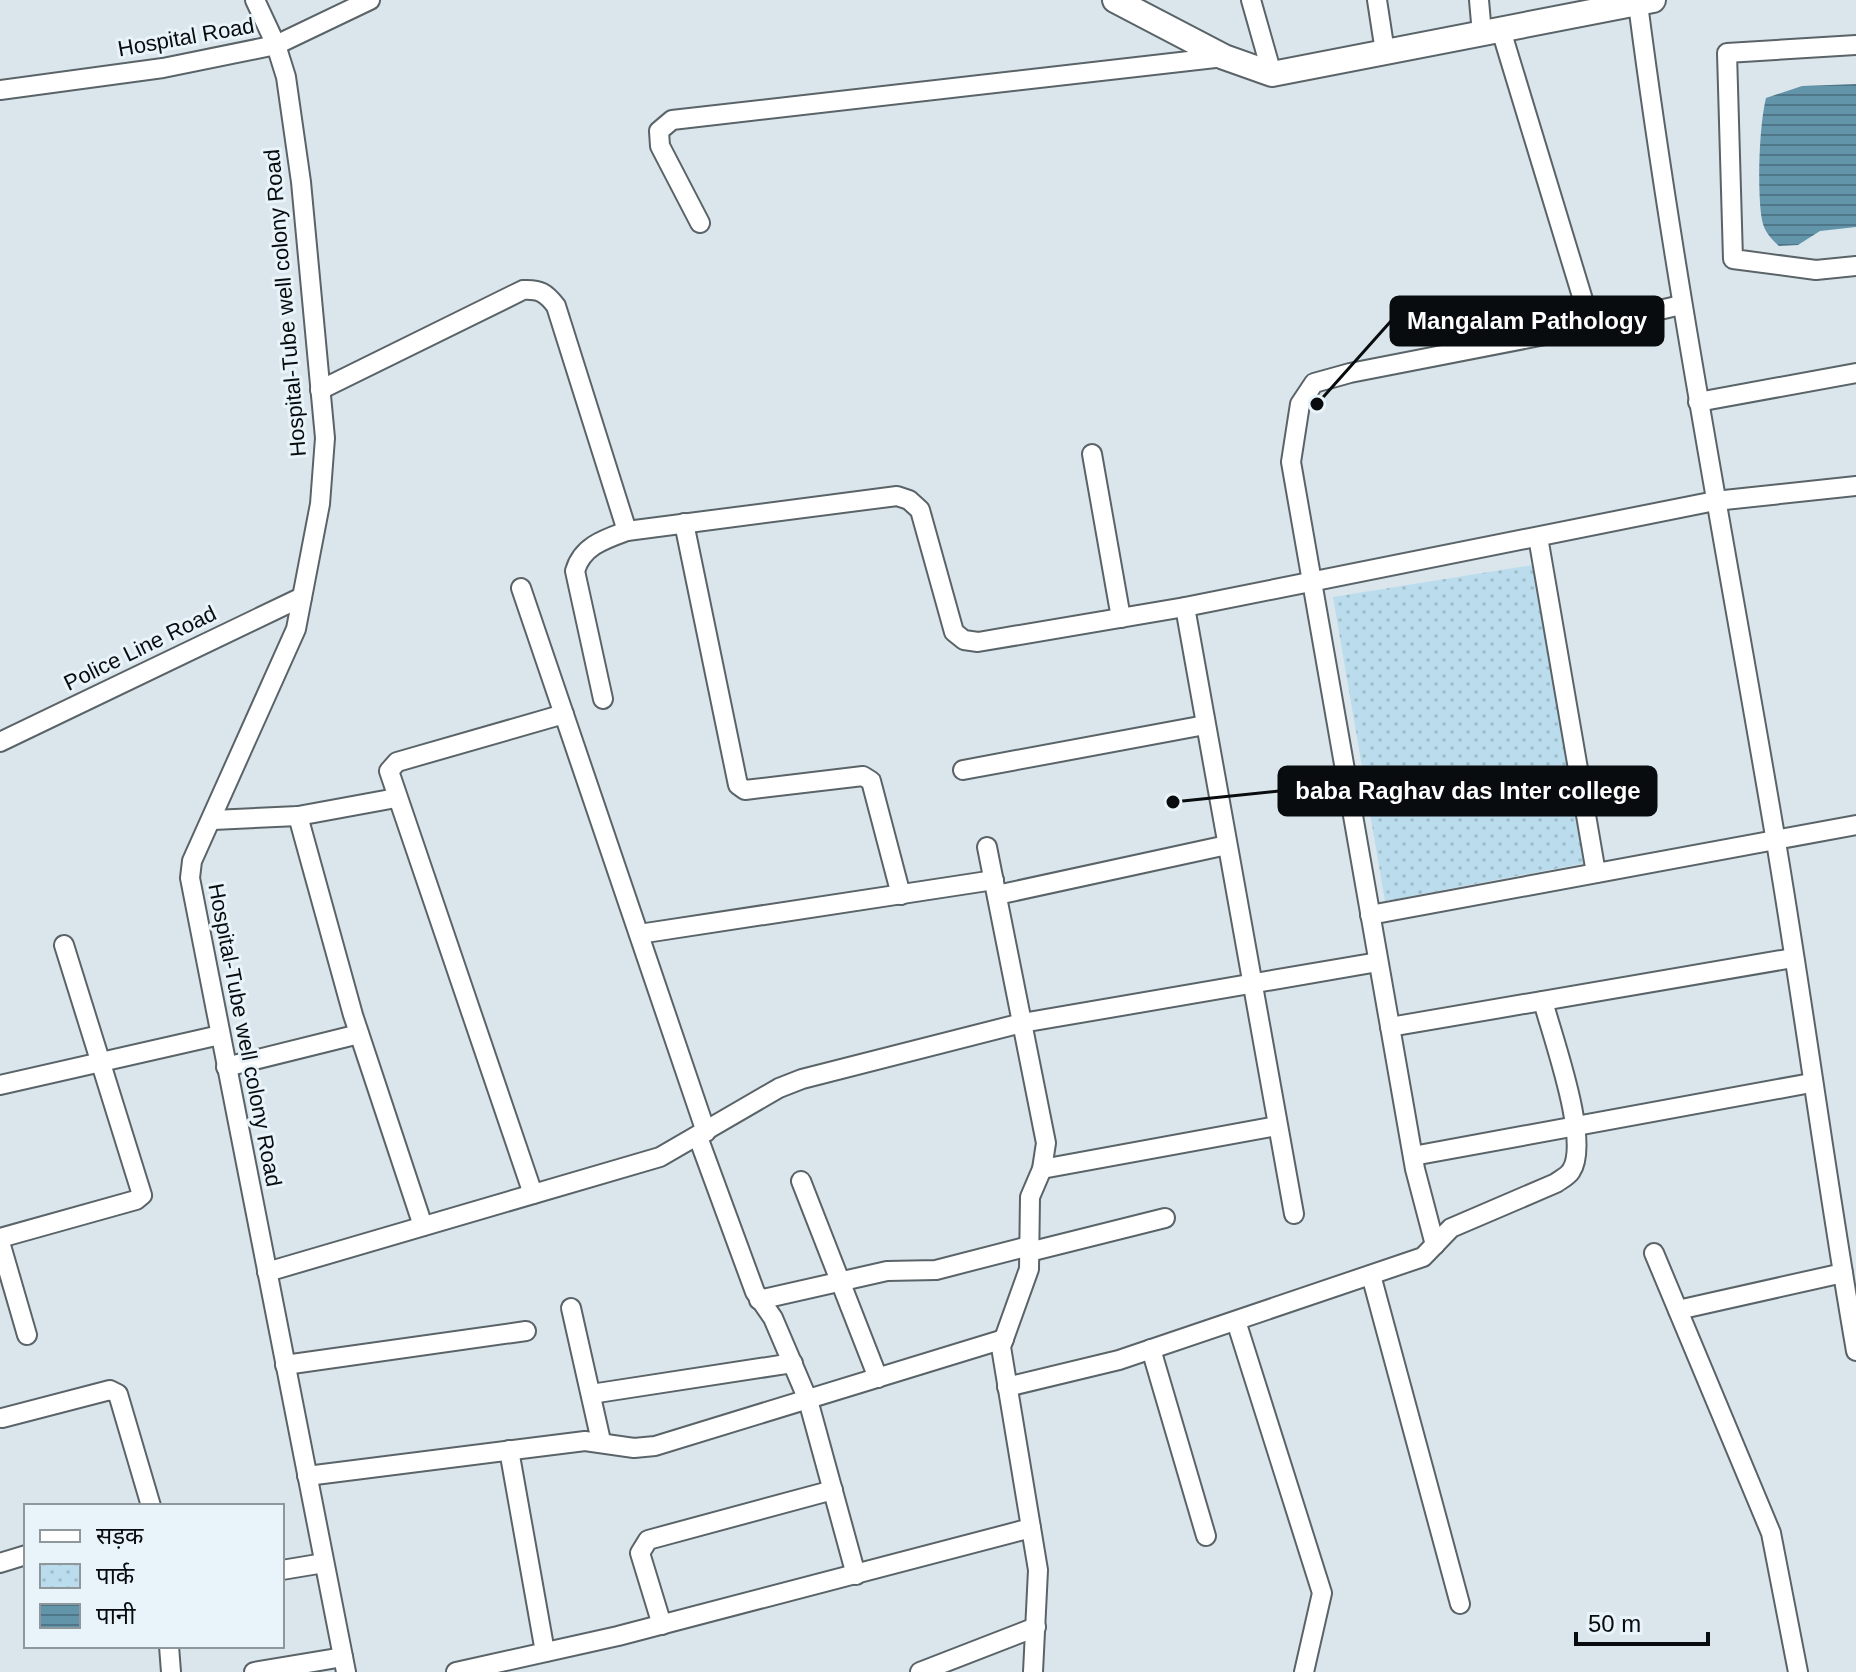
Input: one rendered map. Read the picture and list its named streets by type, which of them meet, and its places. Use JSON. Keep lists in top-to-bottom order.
{
  "streets": {
    "street": ["Hospital Road", "Hospital-Tube well colony Road", "Police Line Road"]
  },
  "crossings": [
    ["Hospital Road", "Hospital-Tube well colony Road"],
    ["Hospital-Tube well colony Road", "Police Line Road"]
  ],
  "places": ["Mangalam Pathology", "baba Raghav das Inter college"],
  "legend": ["सड़क", "पार्क", "पानी"],
  "scale_bar": "50 m"
}
